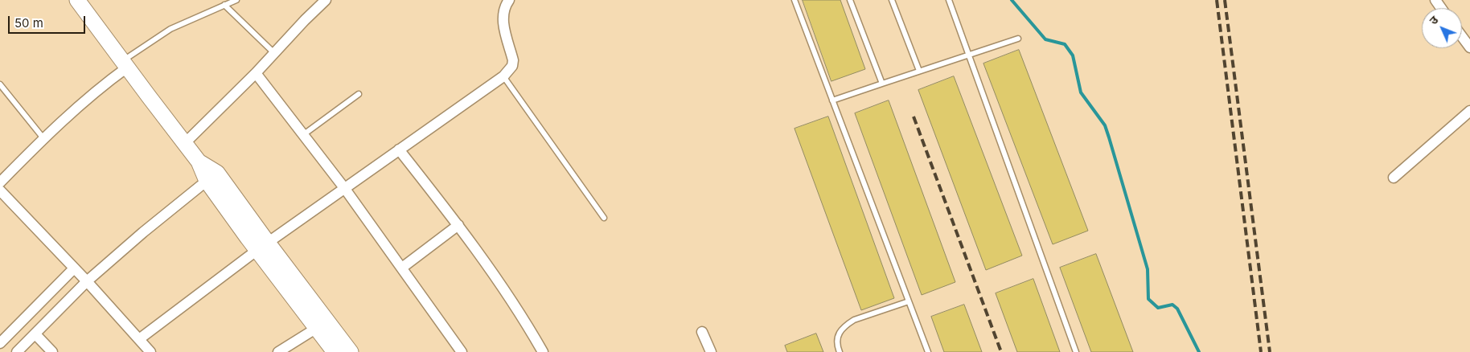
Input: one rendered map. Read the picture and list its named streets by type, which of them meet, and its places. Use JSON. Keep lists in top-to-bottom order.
{
  "scale_bar": "50 m",
  "north": "top left"
}
